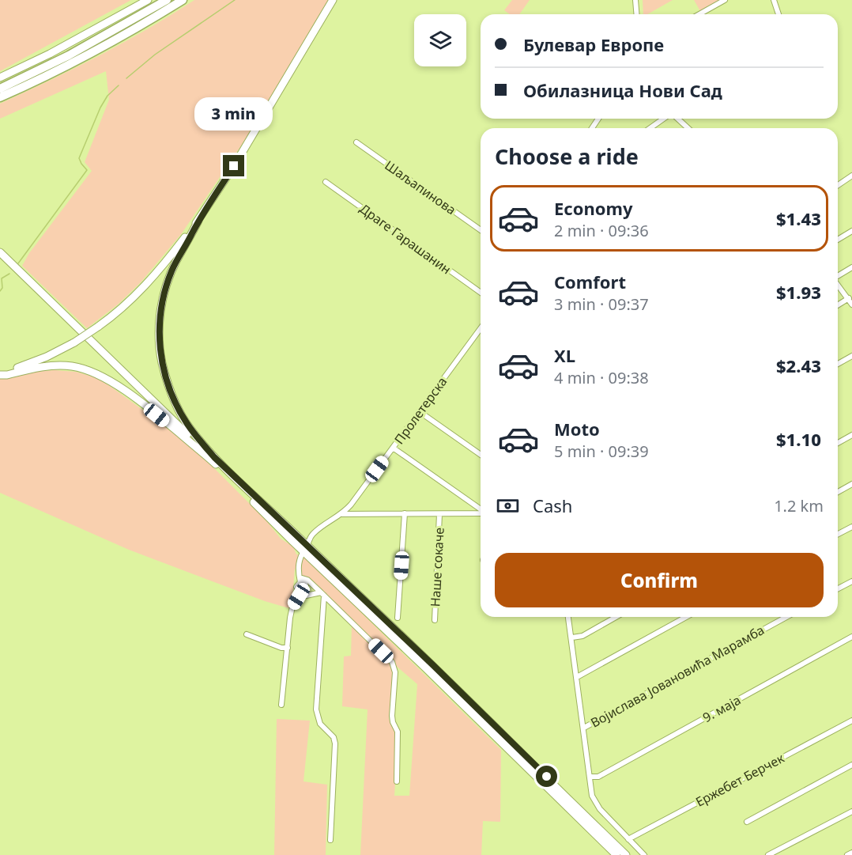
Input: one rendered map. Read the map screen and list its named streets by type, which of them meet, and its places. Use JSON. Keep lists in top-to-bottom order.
{
  "streets": {
    "street": [
      "Шаљапинова",
      "Драге Гарашанин",
      "Пролетерска",
      "Наше сокаче",
      "Војислава Јовановића Марамба",
      "9. маја",
      "Ержебет Берчек"
    ]
  },
  "page": {
    "banner": ["Булевар Европе", "Обилазница Нови Сад"],
    "bubble": "3 min",
    "heading": "Choose a ride",
    "list": [
      {
        "name": "Economy",
        "note": "2 min · 09:36",
        "value": "$1.43"
      },
      {
        "name": "Comfort",
        "note": "3 min · 09:37",
        "value": "$1.93"
      },
      {
        "name": "XL",
        "note": "4 min · 09:38",
        "value": "$2.43"
      },
      {
        "name": "Moto",
        "note": "5 min · 09:39",
        "value": "$1.10"
      }
    ],
    "pay": ["Cash", "1.2 km"],
    "buttons": "Confirm"
  }
}
